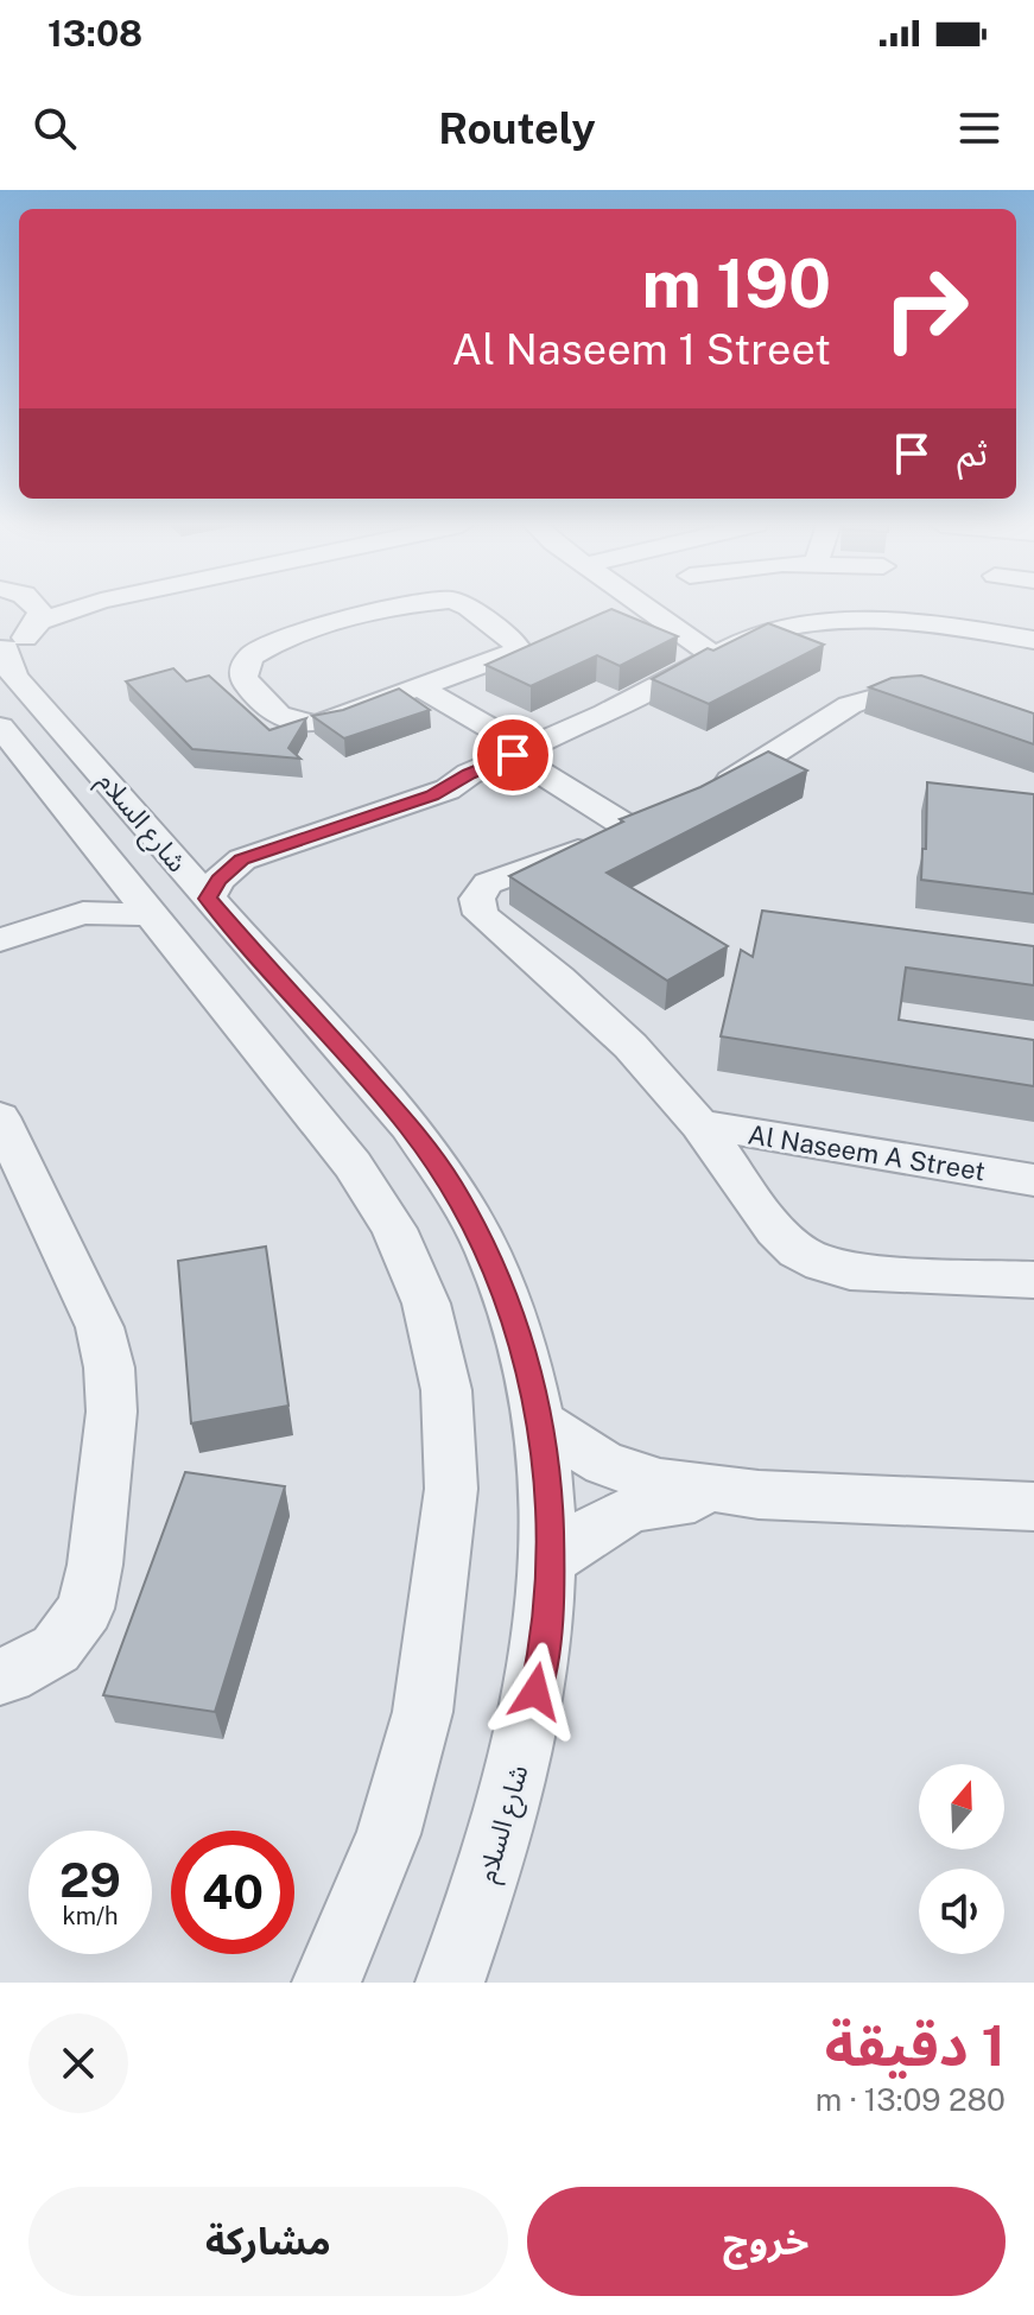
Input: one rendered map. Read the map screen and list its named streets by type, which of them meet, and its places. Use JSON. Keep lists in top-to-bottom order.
{
  "streets": {
    "street": ["شارع السلام", "Al Naseem A Street"]
  },
  "north": "top",
  "page": {
    "status": "13:08",
    "header": "Routely",
    "turn": ["190 m", "Al Naseem 1 Street"],
    "then": "ثم",
    "speed": "29 km/h",
    "limit": "40",
    "heading": ["1 دقيقة", "280 m · 13:09"],
    "buttons": ["خروج", "مشاركة"]
  }
}
